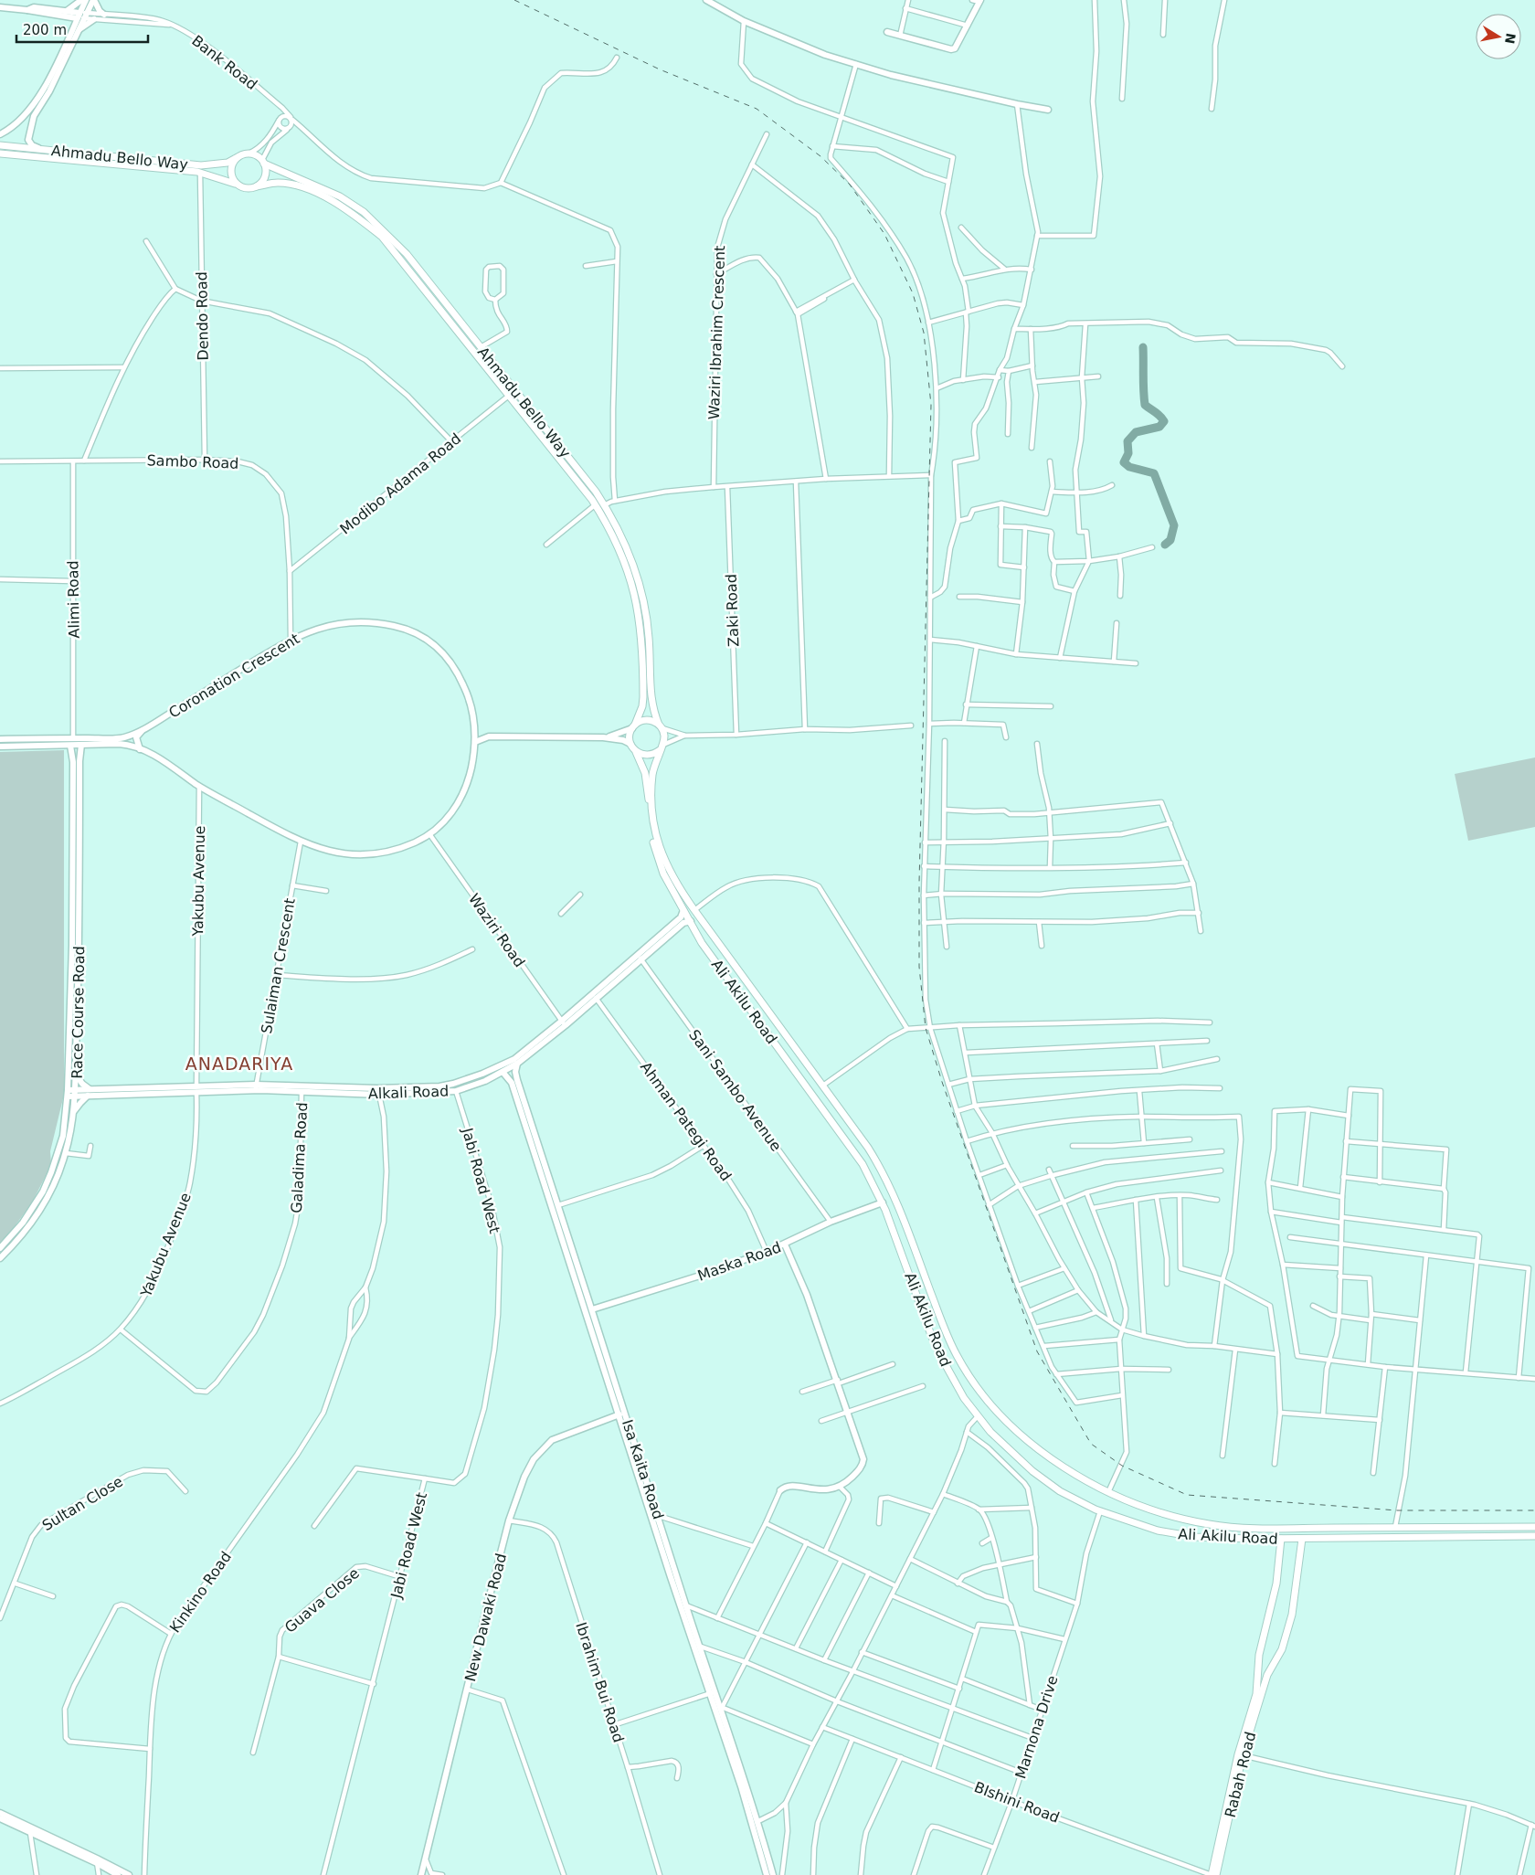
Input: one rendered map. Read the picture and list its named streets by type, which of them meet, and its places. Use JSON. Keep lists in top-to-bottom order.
{
  "streets": {
    "main road": [
      "Bank Road",
      "Ahmadu Bello Way",
      "Coronation Crescent",
      "Ali Akilu Road",
      "Race Course Road",
      "Alkali Road",
      "Maska Road",
      "Isa Kaita Road",
      "New Dawaki Road",
      "Rabah Road"
    ],
    "street": [
      "Dendo Road",
      "Waziri Ibrahim Crescent",
      "Sambo Road",
      "Modibo Adama Road",
      "Alimi Road",
      "Zaki Road",
      "Yakubu Avenue",
      "Waziri Road",
      "Sulaiman Crescent",
      "Sani Sambo Avenue",
      "Ahman Pategi Road",
      "Galadima Road",
      "Jabi Road West",
      "Sultan Close",
      "Kinkino Road",
      "Guava Close",
      "Ibrahim Bui Road",
      "Marnona Drive",
      "BIshini Road"
    ]
  },
  "crossings": [
    ["Ahmadu Bello Way", "Dendo Road"],
    ["Ahmadu Bello Way", "Modibo Adama Road"],
    ["Ahmadu Bello Way", "Ali Akilu Road"],
    ["Dendo Road", "Sambo Road"],
    ["Sambo Road", "Modibo Adama Road"],
    ["Sambo Road", "Alimi Road"],
    ["Sambo Road", "Coronation Crescent"],
    ["Alimi Road", "Coronation Crescent"],
    ["Coronation Crescent", "Yakubu Avenue"],
    ["Coronation Crescent", "Waziri Road"],
    ["Coronation Crescent", "Sulaiman Crescent"],
    ["Coronation Crescent", "Race Course Road"],
    ["Yakubu Avenue", "Alkali Road"],
    ["Yakubu Avenue", "Galadima Road"],
    ["Waziri Road", "Alkali Road"],
    ["Sulaiman Crescent", "Alkali Road"],
    ["Ali Akilu Road", "Alkali Road"],
    ["Ali Akilu Road", "Maska Road"],
    ["Ali Akilu Road", "Marnona Drive"],
    ["Ali Akilu Road", "Rabah Road"],
    ["Race Course Road", "Alkali Road"],
    ["Sani Sambo Avenue", "Alkali Road"],
    ["Sani Sambo Avenue", "Maska Road"],
    ["Alkali Road", "Ahman Pategi Road"],
    ["Alkali Road", "Galadima Road"],
    ["Alkali Road", "Jabi Road West"],
    ["Alkali Road", "Isa Kaita Road"],
    ["Alkali Road", "Kinkino Road"],
    ["Ahman Pategi Road", "Maska Road"],
    ["Jabi Road West", "Guava Close"],
    ["Maska Road", "Isa Kaita Road"],
    ["Isa Kaita Road", "New Dawaki Road"],
    ["New Dawaki Road", "Ibrahim Bui Road"],
    ["Marnona Drive", "BIshini Road"],
    ["Rabah Road", "BIshini Road"]
  ],
  "districts": ["ANADARIYA"],
  "scale_bar": "200 m",
  "north": "right"
}
